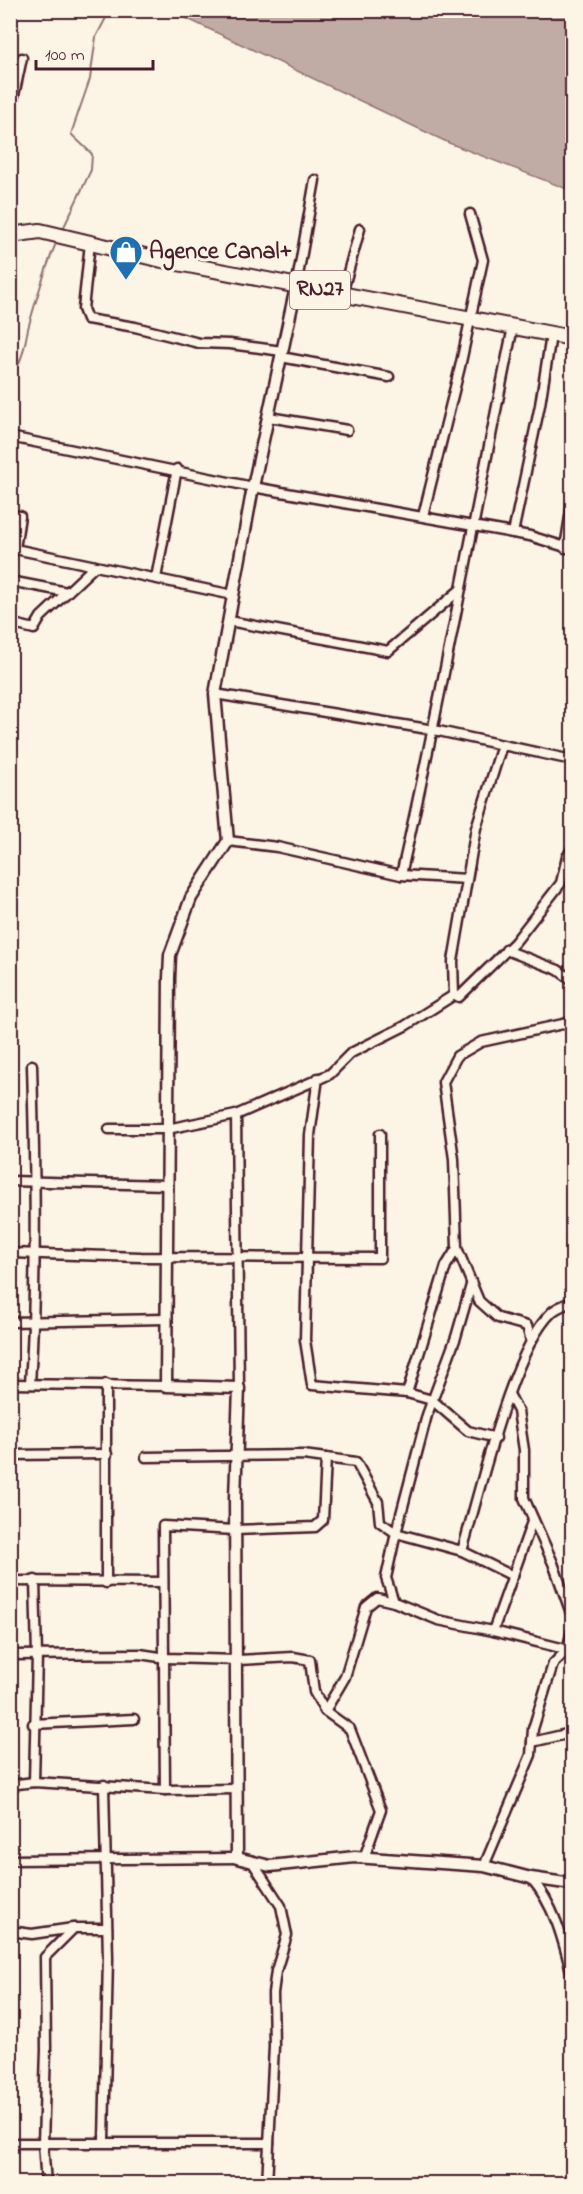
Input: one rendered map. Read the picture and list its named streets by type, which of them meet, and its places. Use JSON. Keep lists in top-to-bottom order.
{
  "streets": {
    "main road": ["RN27"]
  },
  "places": {
    "shop": ["Agence Canal+"]
  },
  "scale_bar": "100 m"
}
